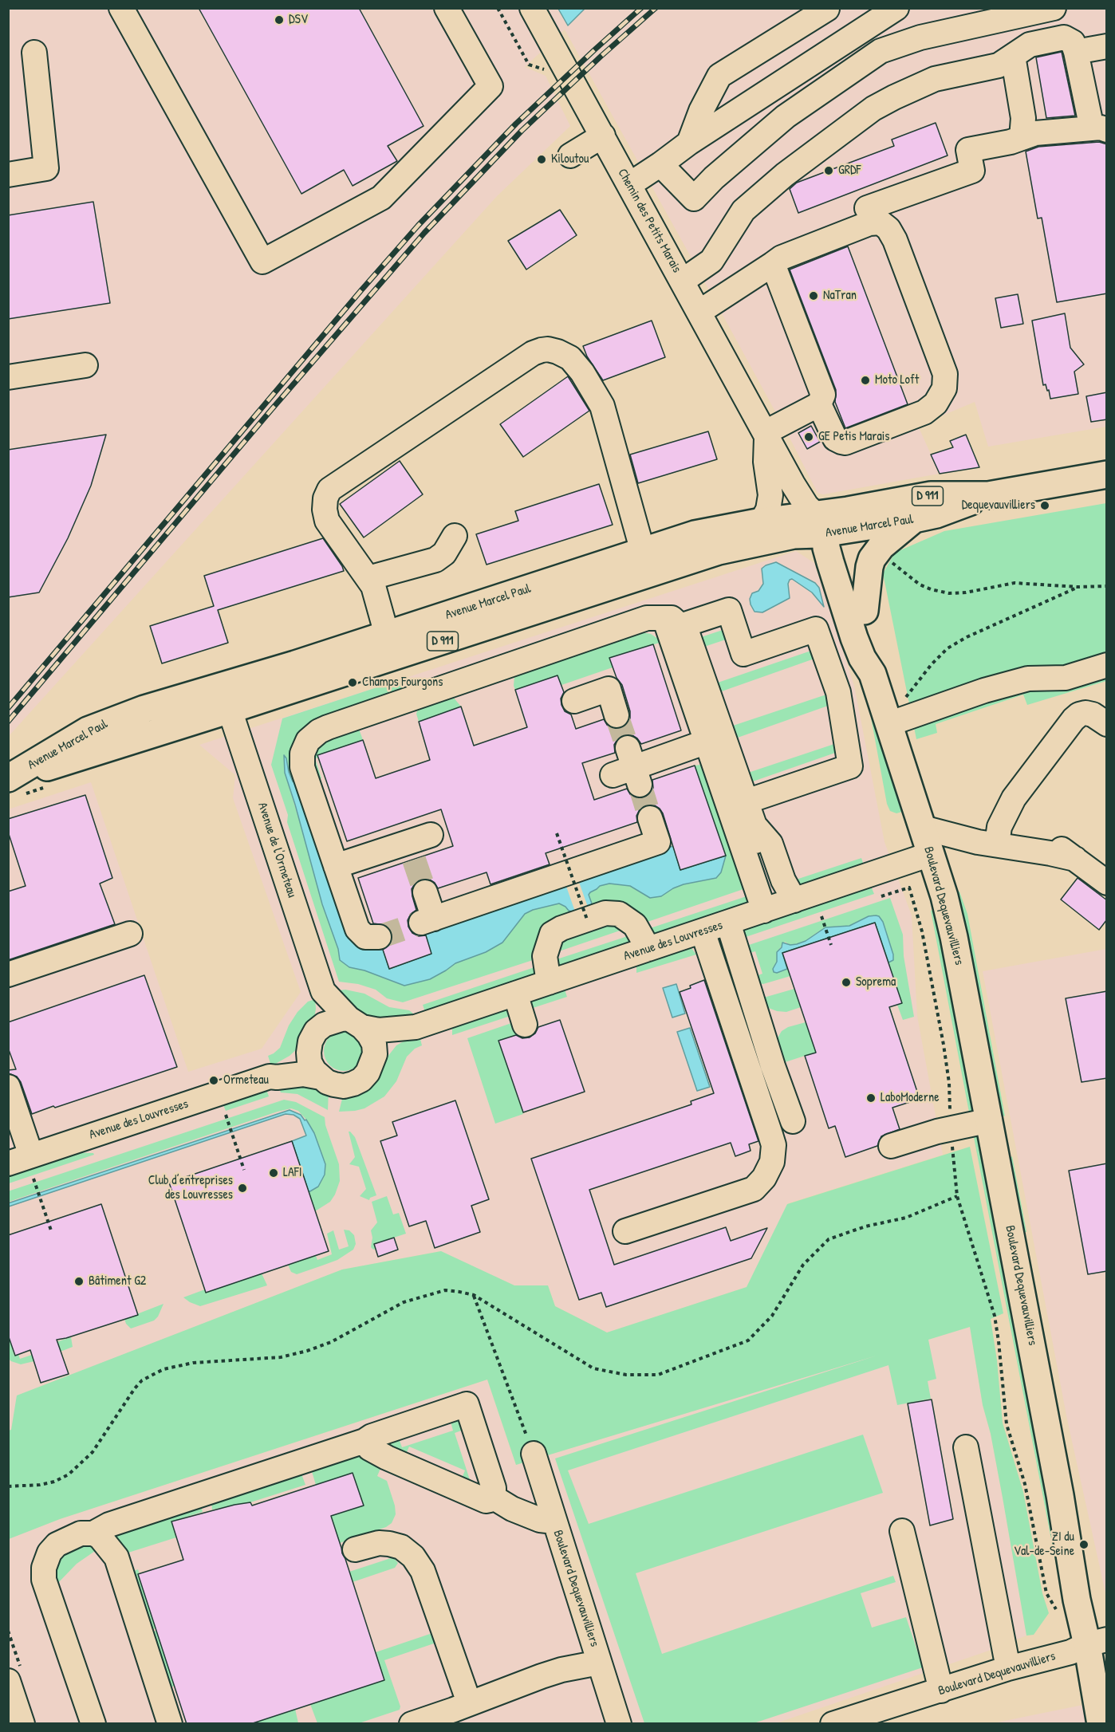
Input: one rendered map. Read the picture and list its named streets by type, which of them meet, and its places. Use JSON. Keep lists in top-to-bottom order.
{
  "streets": {
    "main road": ["D 911", "Avenue Marcel Paul", "Boulevard Dequevauvilliers"],
    "street": ["Chemin des Petits Marais", "Avenue de l'Ormeteau", "Avenue des Louvresses"]
  },
  "crossings": [
    ["Chemin des Petits Marais", "Avenue Marcel Paul"],
    ["Chemin des Petits Marais", "Boulevard Dequevauvilliers"],
    ["Avenue Marcel Paul", "Avenue de l'Ormeteau"],
    ["Avenue Marcel Paul", "Boulevard Dequevauvilliers"],
    ["Avenue de l'Ormeteau", "Avenue des Louvresses"],
    ["Boulevard Dequevauvilliers", "Avenue des Louvresses"]
  ],
  "places": [
    "DSV",
    "Kiloutou",
    "GRDF",
    "NaTran",
    "Moto Loft",
    "GE Petis Marais",
    "Dequevauvilliers",
    "Champs Fourgons",
    "Soprema",
    "Ormeteau",
    "LaboModerne",
    "LAFI",
    "Club d’entreprises des Louvresses",
    "Bâtiment G2",
    "ZI du Val-de-Seine"
  ]
}
